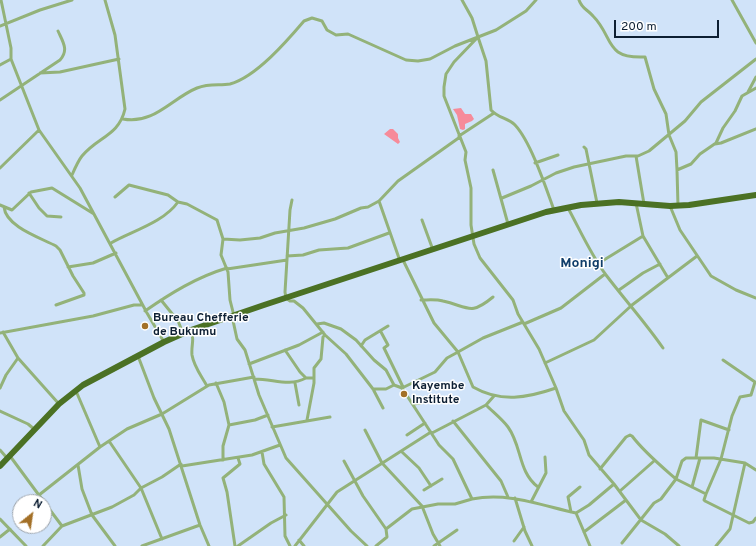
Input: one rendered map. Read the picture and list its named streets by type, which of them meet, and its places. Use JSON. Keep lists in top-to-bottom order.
{
  "districts": ["Monigi"],
  "places": ["Bureau Chefferie de Bukumu", "Kayembe Institute"],
  "scale_bar": "200 m",
  "north": "top right"
}
